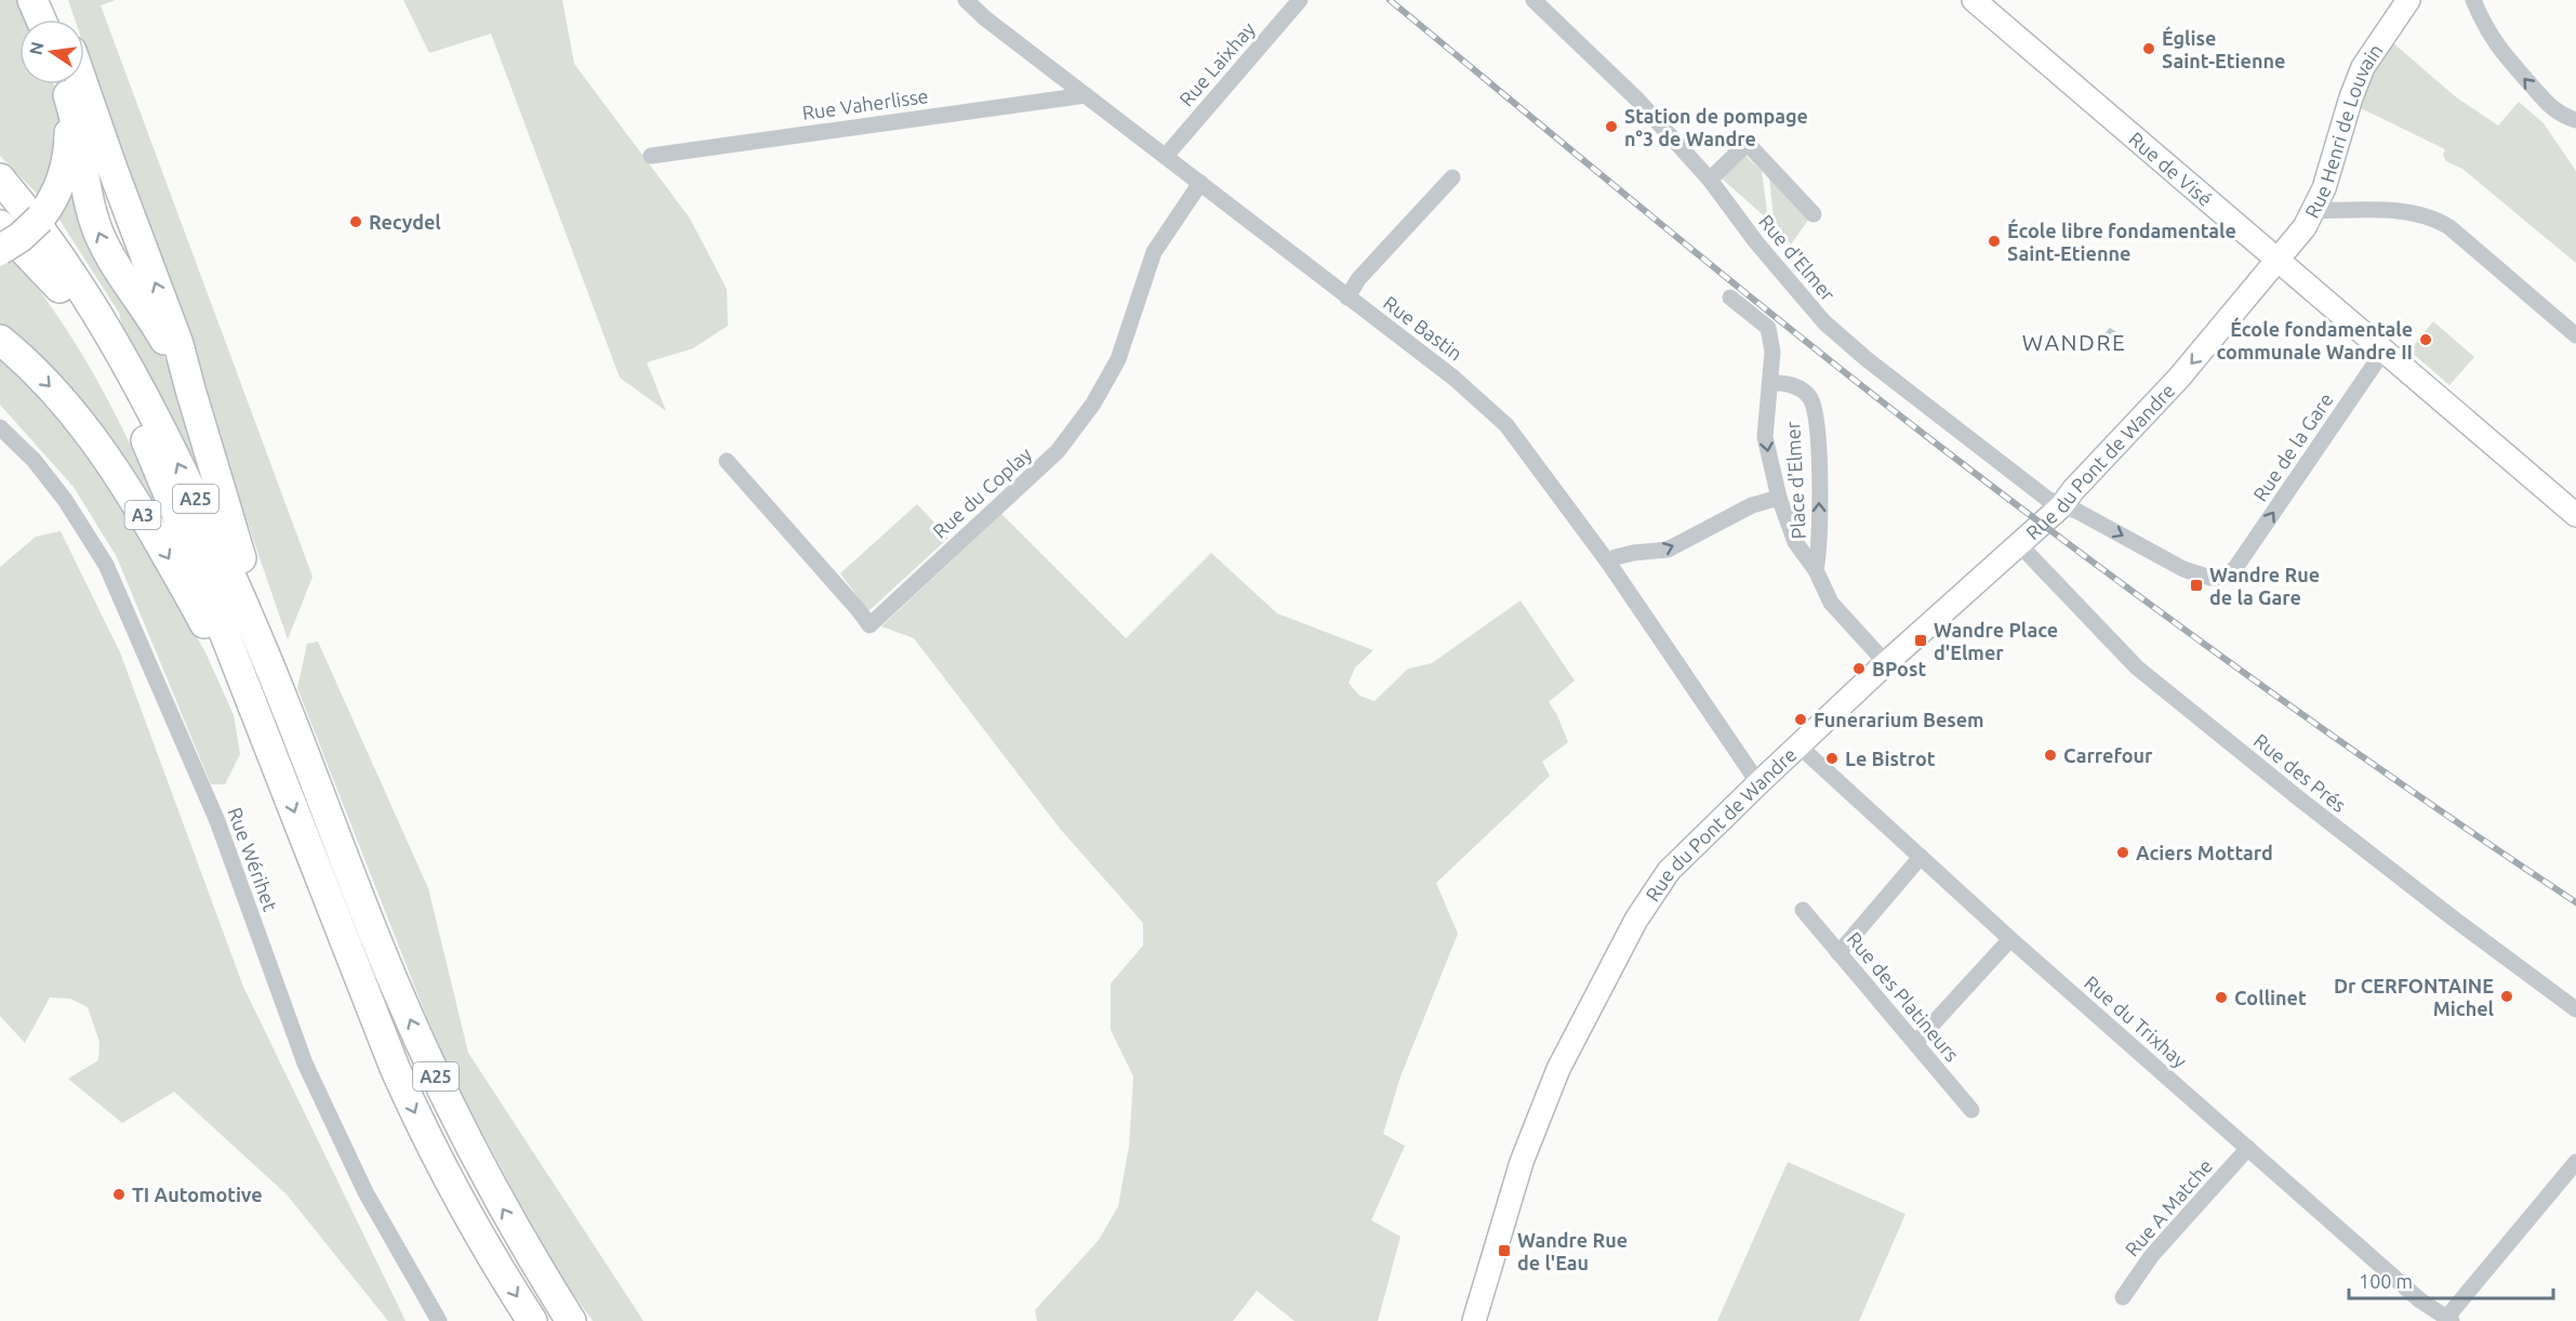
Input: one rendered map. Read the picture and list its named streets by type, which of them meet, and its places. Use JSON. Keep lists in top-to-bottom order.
{
  "streets": {
    "highway": ["A25", "A3"],
    "street": [
      "Rue Laixhay",
      "Rue Vaherlisse",
      "Rue Henri de Louvain",
      "Rue de Visé",
      "Rue d'Elmer",
      "Rue Bastin",
      "Rue de la Gare",
      "Rue du Pont de Wandre",
      "Place d'Elmer",
      "Rue du Coplay",
      "Rue des Prés",
      "Rue Wérihet",
      "Rue des Platineurs",
      "Rue du Trixhay",
      "Rue A Matche"
    ]
  },
  "crossings": [
    ["Rue Laixhay", "Rue Bastin"],
    ["Rue Vaherlisse", "Rue Bastin"],
    ["Rue Henri de Louvain", "Rue de Visé"],
    ["Rue Henri de Louvain", "Rue du Pont de Wandre"],
    ["Rue de Visé", "Rue de la Gare"],
    ["Rue de Visé", "Rue du Pont de Wandre"],
    ["Rue d'Elmer", "Rue de la Gare"],
    ["Rue d'Elmer", "Rue du Pont de Wandre"],
    ["Rue Bastin", "Rue du Pont de Wandre"],
    ["Rue Bastin", "Rue du Coplay"],
    ["Rue du Pont de Wandre", "Place d'Elmer"],
    ["Rue du Pont de Wandre", "Rue des Prés"],
    ["Rue du Pont de Wandre", "Rue du Trixhay"],
    ["A25", "A3"],
    ["Rue du Trixhay", "Rue A Matche"]
  ],
  "one_way": ["Rue de la Gare"],
  "districts": ["WANDRE"],
  "places": {
    "other": [
      "Église Saint-Etienne",
      "Station de pompage n°3 de Wandre",
      "Recydel",
      "École libre fondamentale Saint-Etienne",
      "École fondamentale communale Wandre II",
      "BPost",
      "Funerarium Besem",
      "Carrefour",
      "Le Bistrot",
      "Aciers Mottard",
      "Dr CERFONTAINE Michel",
      "Collinet",
      "TI Automotive"
    ],
    "transit": ["Wandre Rue de la Gare", "Wandre Place d'Elmer", "Wandre Rue de l'Eau"]
  },
  "scale_bar": "100 m",
  "north": "left"
}
